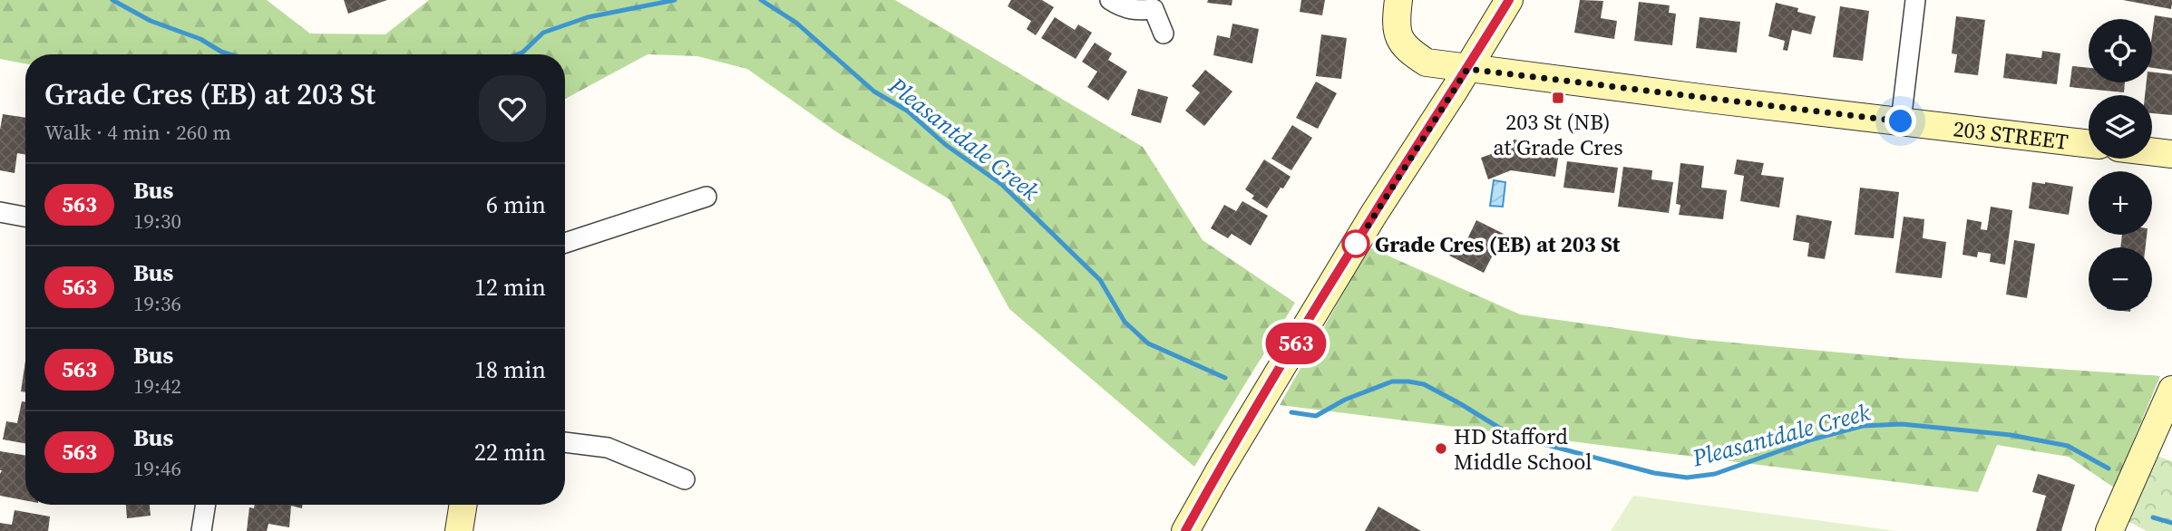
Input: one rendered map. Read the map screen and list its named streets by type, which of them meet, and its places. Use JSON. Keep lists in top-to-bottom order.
{
  "streets": {
    "street": ["203 STREET"]
  },
  "water": ["Pleasantdale Creek"],
  "places": {
    "transit": ["203 St (NB) at Grade Cres"],
    "other": ["Grade Cres (EB) at 203 St", "HD Stafford Middle School"]
  },
  "lines": ["bus line 563"],
  "page": {
    "on_map": "563",
    "map_buttons": ["+", "−"],
    "heading": ["Grade Cres (EB) at 203 St", "Walk · 4 min · 260 m"],
    "list": [
      {
        "mark": "563",
        "name": "Bus",
        "note": "19:30",
        "value": "6 min"
      },
      {
        "mark": "563",
        "name": "Bus",
        "note": "19:36",
        "value": "12 min"
      },
      {
        "mark": "563",
        "name": "Bus",
        "note": "19:42",
        "value": "18 min"
      },
      {
        "mark": "563",
        "name": "Bus",
        "note": "19:46",
        "value": "22 min"
      }
    ]
  }
}
